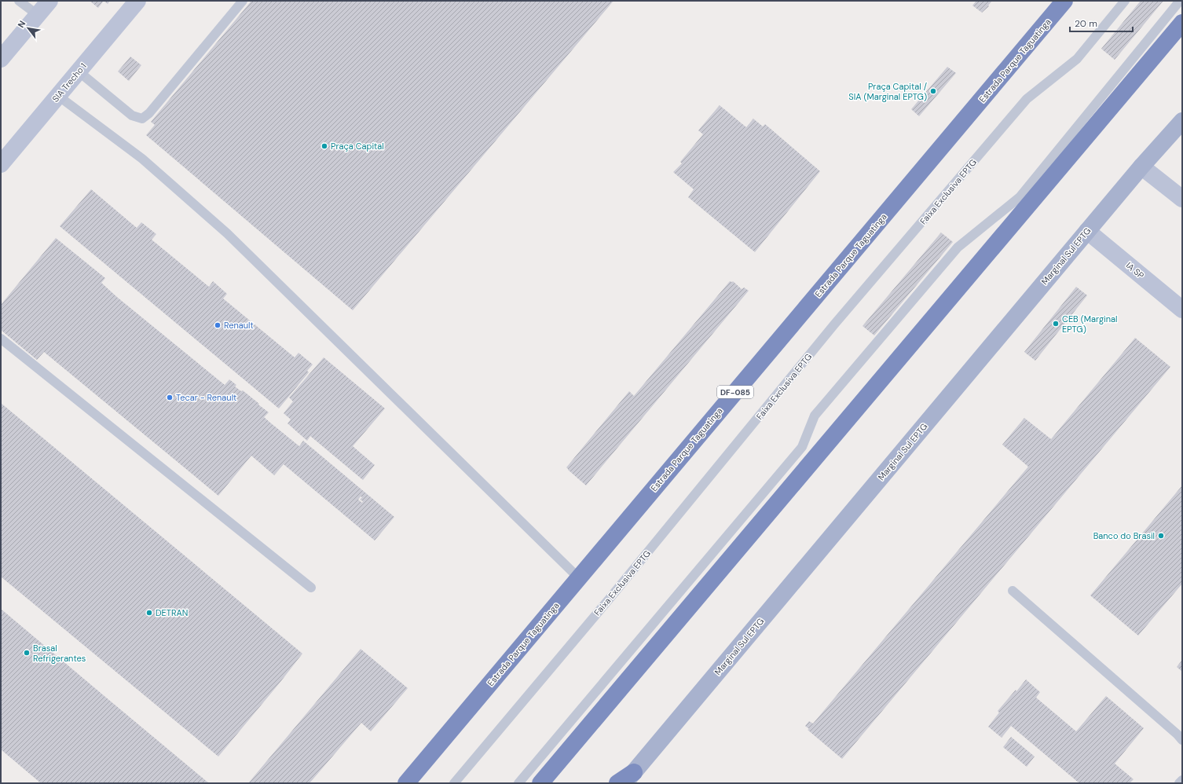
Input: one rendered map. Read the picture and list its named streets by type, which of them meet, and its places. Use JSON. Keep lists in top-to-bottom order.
{
  "streets": {
    "highway": ["Estrada Parque Taguatinga", "DF-085"],
    "main road": ["SIA Trecho 1", "Marginal Sul EPTG", "IA SP"],
    "lane": ["Faixa Exclusiva EPTG"]
  },
  "crossings": [
    ["Marginal Sul EPTG", "IA SP"]
  ],
  "places": [
    "Praça Capital / SIA (Marginal EPTG)",
    "Praça Capital",
    "CEB (Marginal EPTG)",
    "Renault",
    "Tecar - Renault",
    "Banco do Brasil",
    "DETRAN",
    "Brasal Refrigerantes"
  ],
  "scale_bar": "20 m",
  "north": "top left"
}
